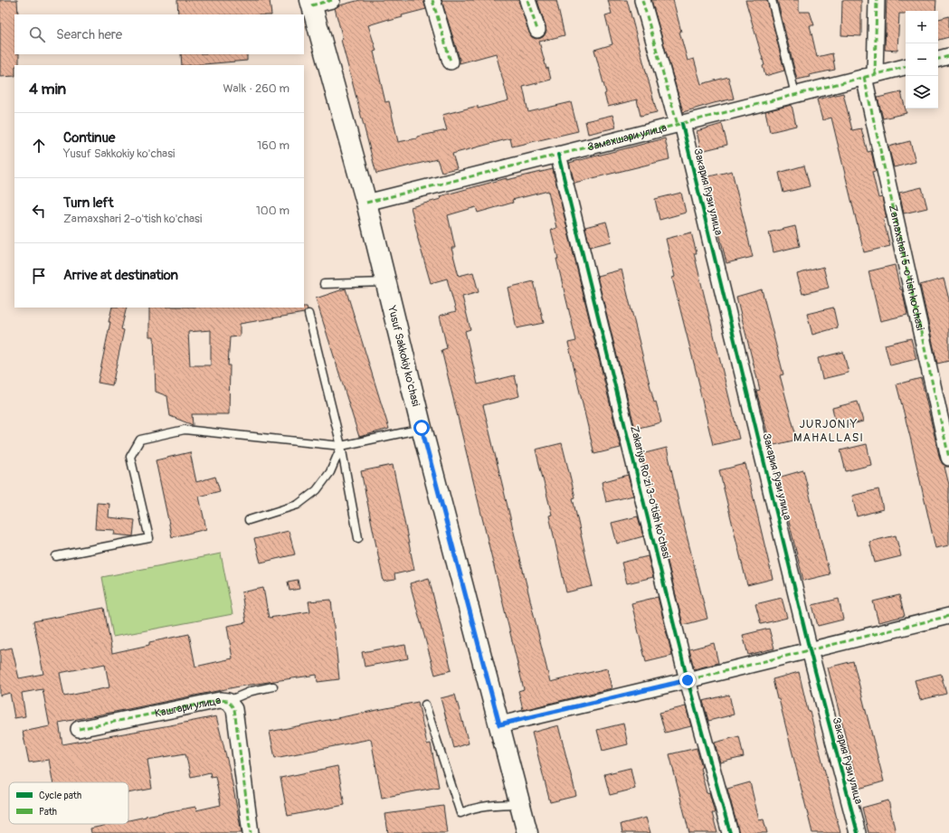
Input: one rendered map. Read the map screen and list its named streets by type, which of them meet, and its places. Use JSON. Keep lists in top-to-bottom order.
{
  "streets": {
    "main road": ["Yusuf Sakkokiy ko'chasi"],
    "street": [
      "Замахшари улица",
      "Закария Рузи улица",
      "Zamaxshari 5-o'tish ko'chasi",
      "Zakariya Ro'zi 3-o'tish ko'chasi",
      "Кашгари улица"
    ]
  },
  "crossings": [
    ["Замахшари улица", "Закария Рузи улица"],
    ["Замахшари улица", "Zamaxshari 5-o'tish ko'chasi"],
    ["Замахшари улица", "Yusuf Sakkokiy ko'chasi"],
    ["Замахшари улица", "Zakariya Ro'zi 3-o'tish ko'chasi"]
  ],
  "districts": ["JURJONIY MAHALLASI"],
  "legend": ["Cycle path", "Path"],
  "page": {
    "map_buttons": ["+", "−"],
    "search": "Search here",
    "heading": ["4 min", "Walk · 260 m"],
    "list": [
      ["Continue", "Yusuf Sakkokiy ko'chasi", "160 m"],
      ["Turn left", "Zamaxshari 2-o'tish ko'chasi", "100 m"],
      "Arrive at destination"
    ]
  }
}
